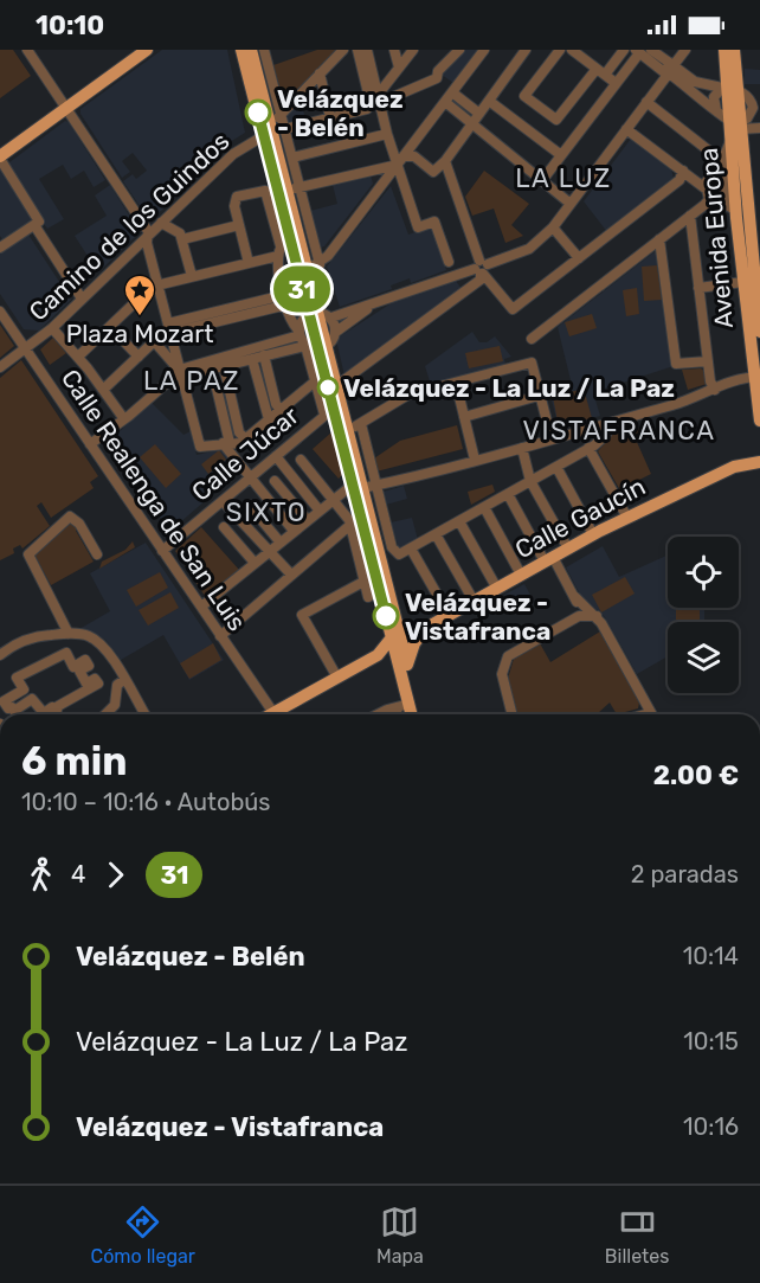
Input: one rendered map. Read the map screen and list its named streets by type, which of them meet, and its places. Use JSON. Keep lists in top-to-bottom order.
{
  "streets": {
    "main road": ["Avenida Europa", "Calle Gaucín"],
    "street": ["Camino de los Guindos", "Calle Júcar", "Calle Realenga de San Luis"]
  },
  "crossings": [
    ["Camino de los Guindos", "Calle Realenga de San Luis"],
    ["Calle Júcar", "Calle Realenga de San Luis"]
  ],
  "districts": [
    "LA LUZ",
    "LA PAZ",
    "VISTAFRANCA",
    "SIXTO"
  ],
  "places": {
    "other": ["Velázquez - Belén", "Velázquez - La Luz / La Paz", "Velázquez - Vistafranca"],
    "place": ["Plaza Mozart"]
  },
  "lines": ["bus line 31"],
  "page": {
    "status": "10:10",
    "on_map": "31",
    "heading": ["6 min", "10:10 – 10:16 · Autobús", "2.00 €"],
    "legs": ["4", "31", "2 paradas"],
    "list": [
      {
        "name": "Velázquez - Belén",
        "value": "10:14"
      },
      {
        "name": "Velázquez - La Luz / La Paz",
        "value": "10:15"
      },
      {
        "name": "Velázquez - Vistafranca",
        "value": "10:16"
      }
    ],
    "tabs": ["Cómo llegar", "Mapa", "Billetes"]
  }
}
